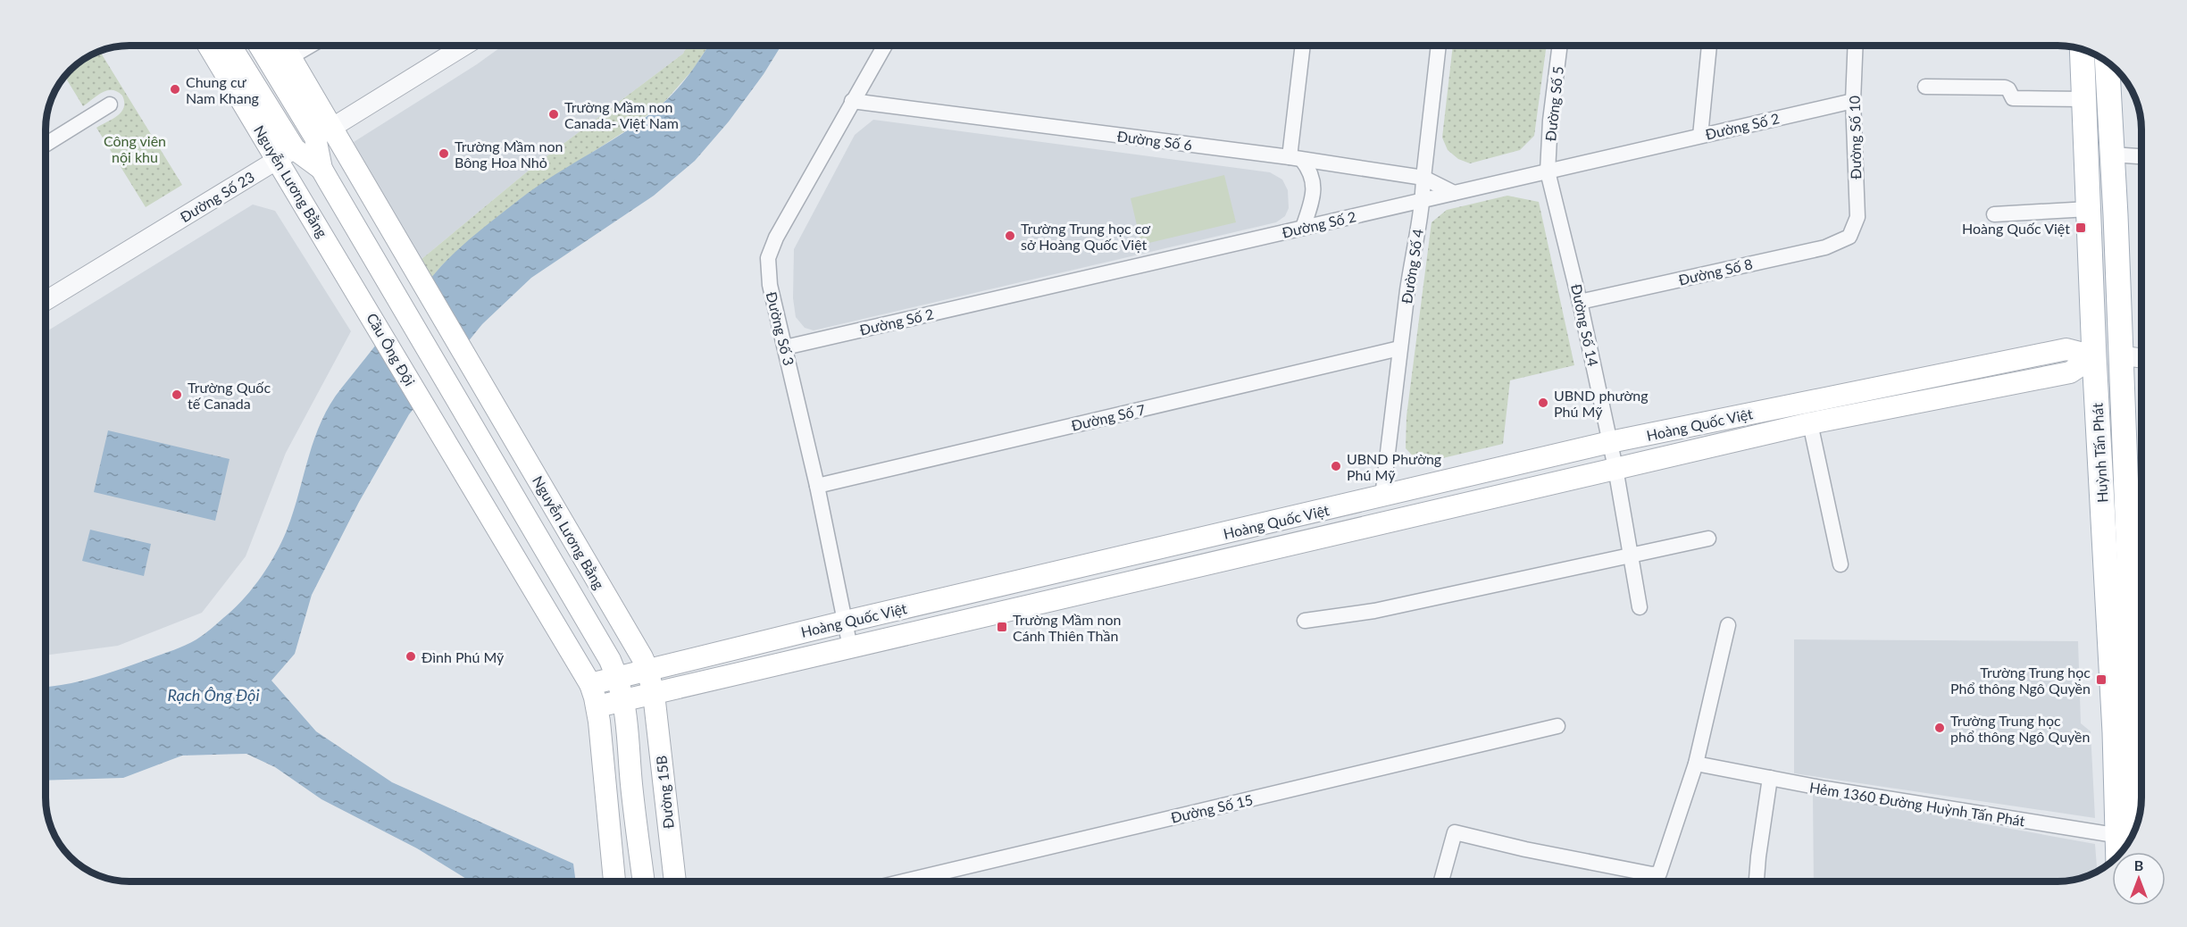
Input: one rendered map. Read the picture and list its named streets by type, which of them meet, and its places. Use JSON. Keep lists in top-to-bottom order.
{
  "streets": {
    "main road": [
      "Nguyễn Lương Bằng",
      "Cầu Ông Đội",
      "Hoàng Quốc Việt",
      "Huỳnh Tấn Phát",
      "Đường 15B"
    ],
    "street": [
      "Đường Số 5",
      "Đường Số 2",
      "Đường Số 10",
      "Đường Số 6",
      "Đường Số 23",
      "Đường Số 4",
      "Đường Số 8",
      "Đường Số 14",
      "Đường Số 3",
      "Đường Số 7",
      "Hẻm 1360 Đường Huỳnh Tấn Phát",
      "Đường Số 15"
    ]
  },
  "crossings": [
    ["Đường Số 5", "Đường Số 2"],
    ["Đường Số 5", "Đường Số 14"],
    ["Đường Số 2", "Đường Số 10"],
    ["Đường Số 2", "Đường Số 6"],
    ["Đường Số 2", "Đường Số 4"],
    ["Đường Số 2", "Đường Số 14"],
    ["Đường Số 2", "Đường Số 3"],
    ["Đường Số 10", "Đường Số 8"],
    ["Đường Số 6", "Đường Số 4"],
    ["Đường Số 6", "Đường Số 3"],
    ["Nguyễn Lương Bằng", "Đường Số 23"],
    ["Nguyễn Lương Bằng", "Cầu Ông Đội"],
    ["Nguyễn Lương Bằng", "Hoàng Quốc Việt"],
    ["Nguyễn Lương Bằng", "Đường 15B"],
    ["Đường Số 4", "Đường Số 7"],
    ["Đường Số 4", "Hoàng Quốc Việt"],
    ["Đường Số 8", "Đường Số 14"],
    ["Đường Số 14", "Hoàng Quốc Việt"],
    ["Đường Số 3", "Đường Số 7"],
    ["Đường Số 3", "Hoàng Quốc Việt"],
    ["Cầu Ông Đội", "Hoàng Quốc Việt"],
    ["Hoàng Quốc Việt", "Huỳnh Tấn Phát"],
    ["Hoàng Quốc Việt", "Đường 15B"],
    ["Huỳnh Tấn Phát", "Hẻm 1360 Đường Huỳnh Tấn Phát"]
  ],
  "water": ["Rạch Ông Đội"],
  "parks": ["Công viên nội khu"],
  "places": {
    "other": [
      "Chung cư Nam Khang",
      "Trường Mầm non Canada- Việt Nam",
      "Trường Mầm non Bông Hoa Nhỏ",
      "Trường Trung học cơ sở Hoàng Quốc Việt",
      "Trường Quốc tế Canada",
      "UBND phường Phú Mỹ",
      "UBND Phường Phú Mỹ",
      "Đình Phú Mỹ",
      "Trường Trung học phổ thông Ngô Quyền"
    ],
    "transit": ["Hoàng Quốc Việt", "Trường Mầm non Cánh Thiên Thần", "Trường Trung học Phổ thông Ngô Quyền"]
  },
  "north": "top"
}
